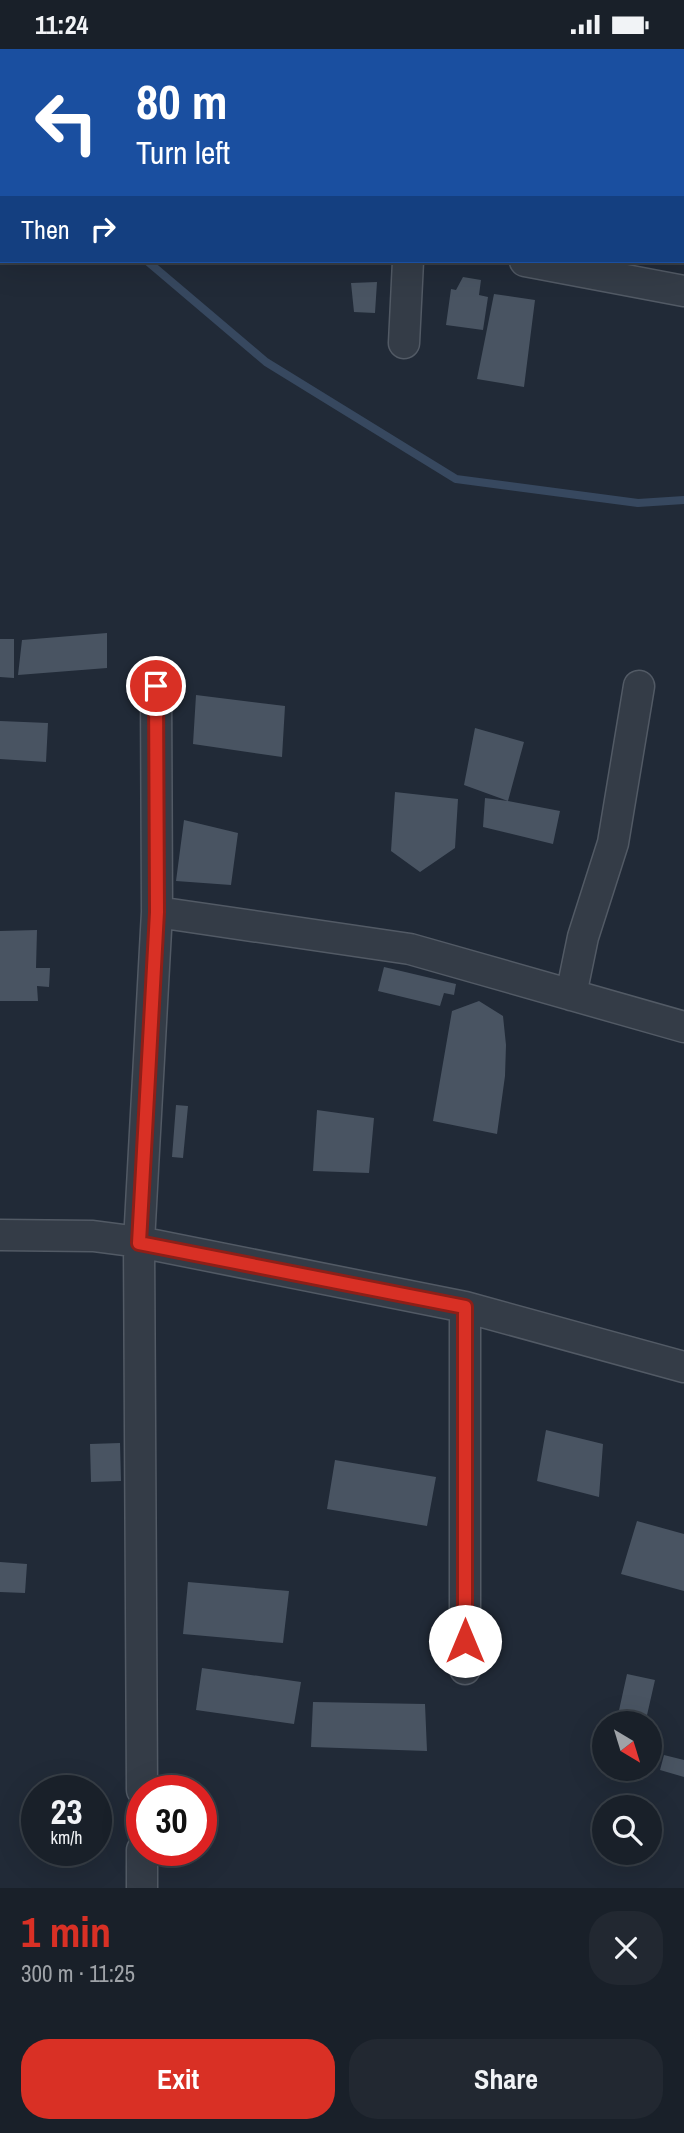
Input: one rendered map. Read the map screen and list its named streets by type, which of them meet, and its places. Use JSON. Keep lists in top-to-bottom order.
{
  "north": "bottom right",
  "page": {
    "status": "11:24",
    "turn": ["80 m", "Turn left"],
    "then": "Then",
    "speed": "23 km/h",
    "limit": "30",
    "heading": ["1 min", "300 m · 11:25"],
    "buttons": ["Exit", "Share"]
  }
}
